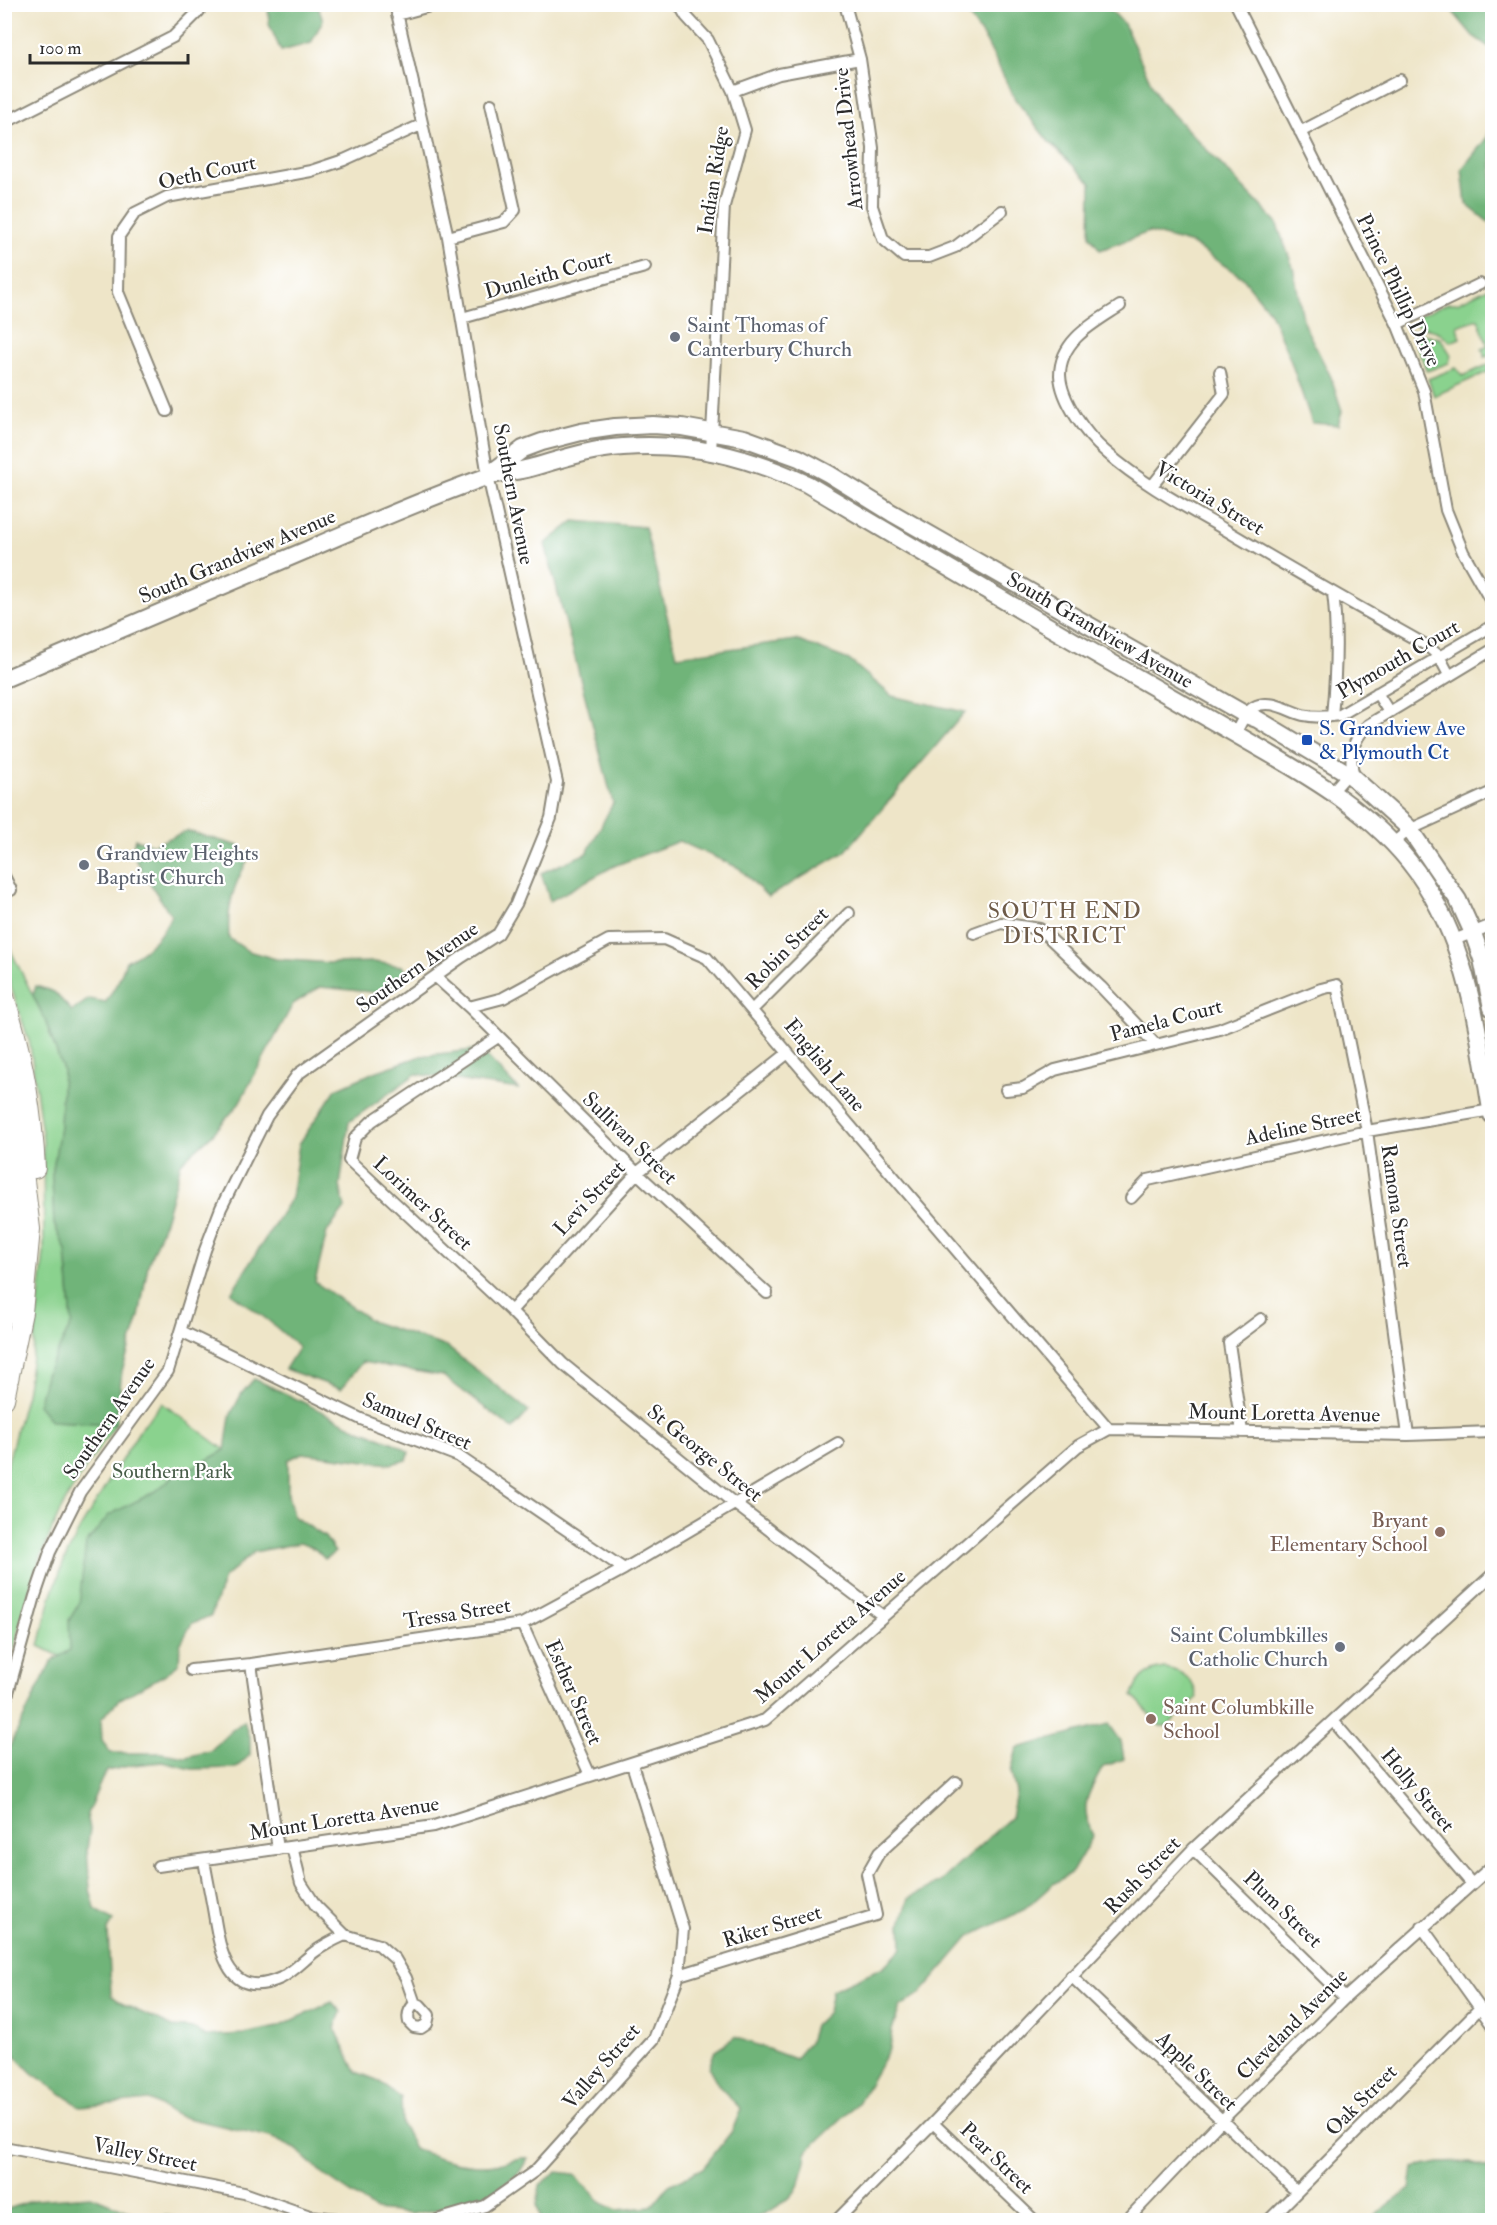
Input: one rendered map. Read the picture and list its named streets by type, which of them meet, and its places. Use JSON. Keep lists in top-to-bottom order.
{
  "streets": {
    "main road": ["South Grandview Avenue"],
    "street": [
      "Arrowhead Drive",
      "Oeth Court",
      "Indian Ridge",
      "Dunleith Court",
      "Prince Phillip Drive",
      "Southern Avenue",
      "Victoria Street",
      "Plymouth Court",
      "Robin Street",
      "Pamela Court",
      "English Lane",
      "Adeline Street",
      "Sullivan Street",
      "Levi Street",
      "Lorimer Street",
      "Ramona Street",
      "Mount Loretta Avenue",
      "Samuel Street",
      "St George Street",
      "Tressa Street",
      "Esther Street",
      "Holly Street",
      "Rush Street",
      "Plum Street",
      "Riker Street",
      "Cleveland Avenue",
      "Valley Street",
      "Apple Street",
      "Oak Street",
      "Pear Street"
    ]
  },
  "crossings": [
    ["Oeth Court", "Southern Avenue"],
    ["Indian Ridge", "South Grandview Avenue"],
    ["Dunleith Court", "Southern Avenue"],
    ["Southern Avenue", "South Grandview Avenue"],
    ["Southern Avenue", "Samuel Street"],
    ["Victoria Street", "Plymouth Court"],
    ["South Grandview Avenue", "Plymouth Court"],
    ["South Grandview Avenue", "Adeline Street"],
    ["Robin Street", "English Lane"],
    ["Pamela Court", "Ramona Street"],
    ["English Lane", "Sullivan Street"],
    ["English Lane", "Levi Street"],
    ["English Lane", "Mount Loretta Avenue"],
    ["Adeline Street", "Ramona Street"],
    ["Sullivan Street", "Levi Street"],
    ["Sullivan Street", "Lorimer Street"],
    ["Levi Street", "Lorimer Street"],
    ["Levi Street", "St George Street"],
    ["Lorimer Street", "St George Street"],
    ["Ramona Street", "Mount Loretta Avenue"],
    ["Mount Loretta Avenue", "St George Street"],
    ["Mount Loretta Avenue", "Esther Street"],
    ["Mount Loretta Avenue", "Valley Street"],
    ["Samuel Street", "Tressa Street"],
    ["St George Street", "Tressa Street"],
    ["Tressa Street", "Esther Street"],
    ["Holly Street", "Rush Street"],
    ["Holly Street", "Cleveland Avenue"],
    ["Rush Street", "Plum Street"],
    ["Rush Street", "Apple Street"],
    ["Rush Street", "Pear Street"],
    ["Plum Street", "Cleveland Avenue"],
    ["Riker Street", "Valley Street"],
    ["Cleveland Avenue", "Apple Street"],
    ["Apple Street", "Oak Street"]
  ],
  "districts": ["SOUTH END DISTRICT"],
  "parks": ["Southern Park"],
  "places": {
    "other": [
      "Saint Thomas of Canterbury Church",
      "Grandview Heights Baptist Church",
      "Bryant Elementary School",
      "Saint Columbkilles Catholic Church",
      "Saint Columbkille School"
    ],
    "transit": ["S. Grandview Ave & Plymouth Ct"]
  },
  "scale_bar": "100 m"
}
